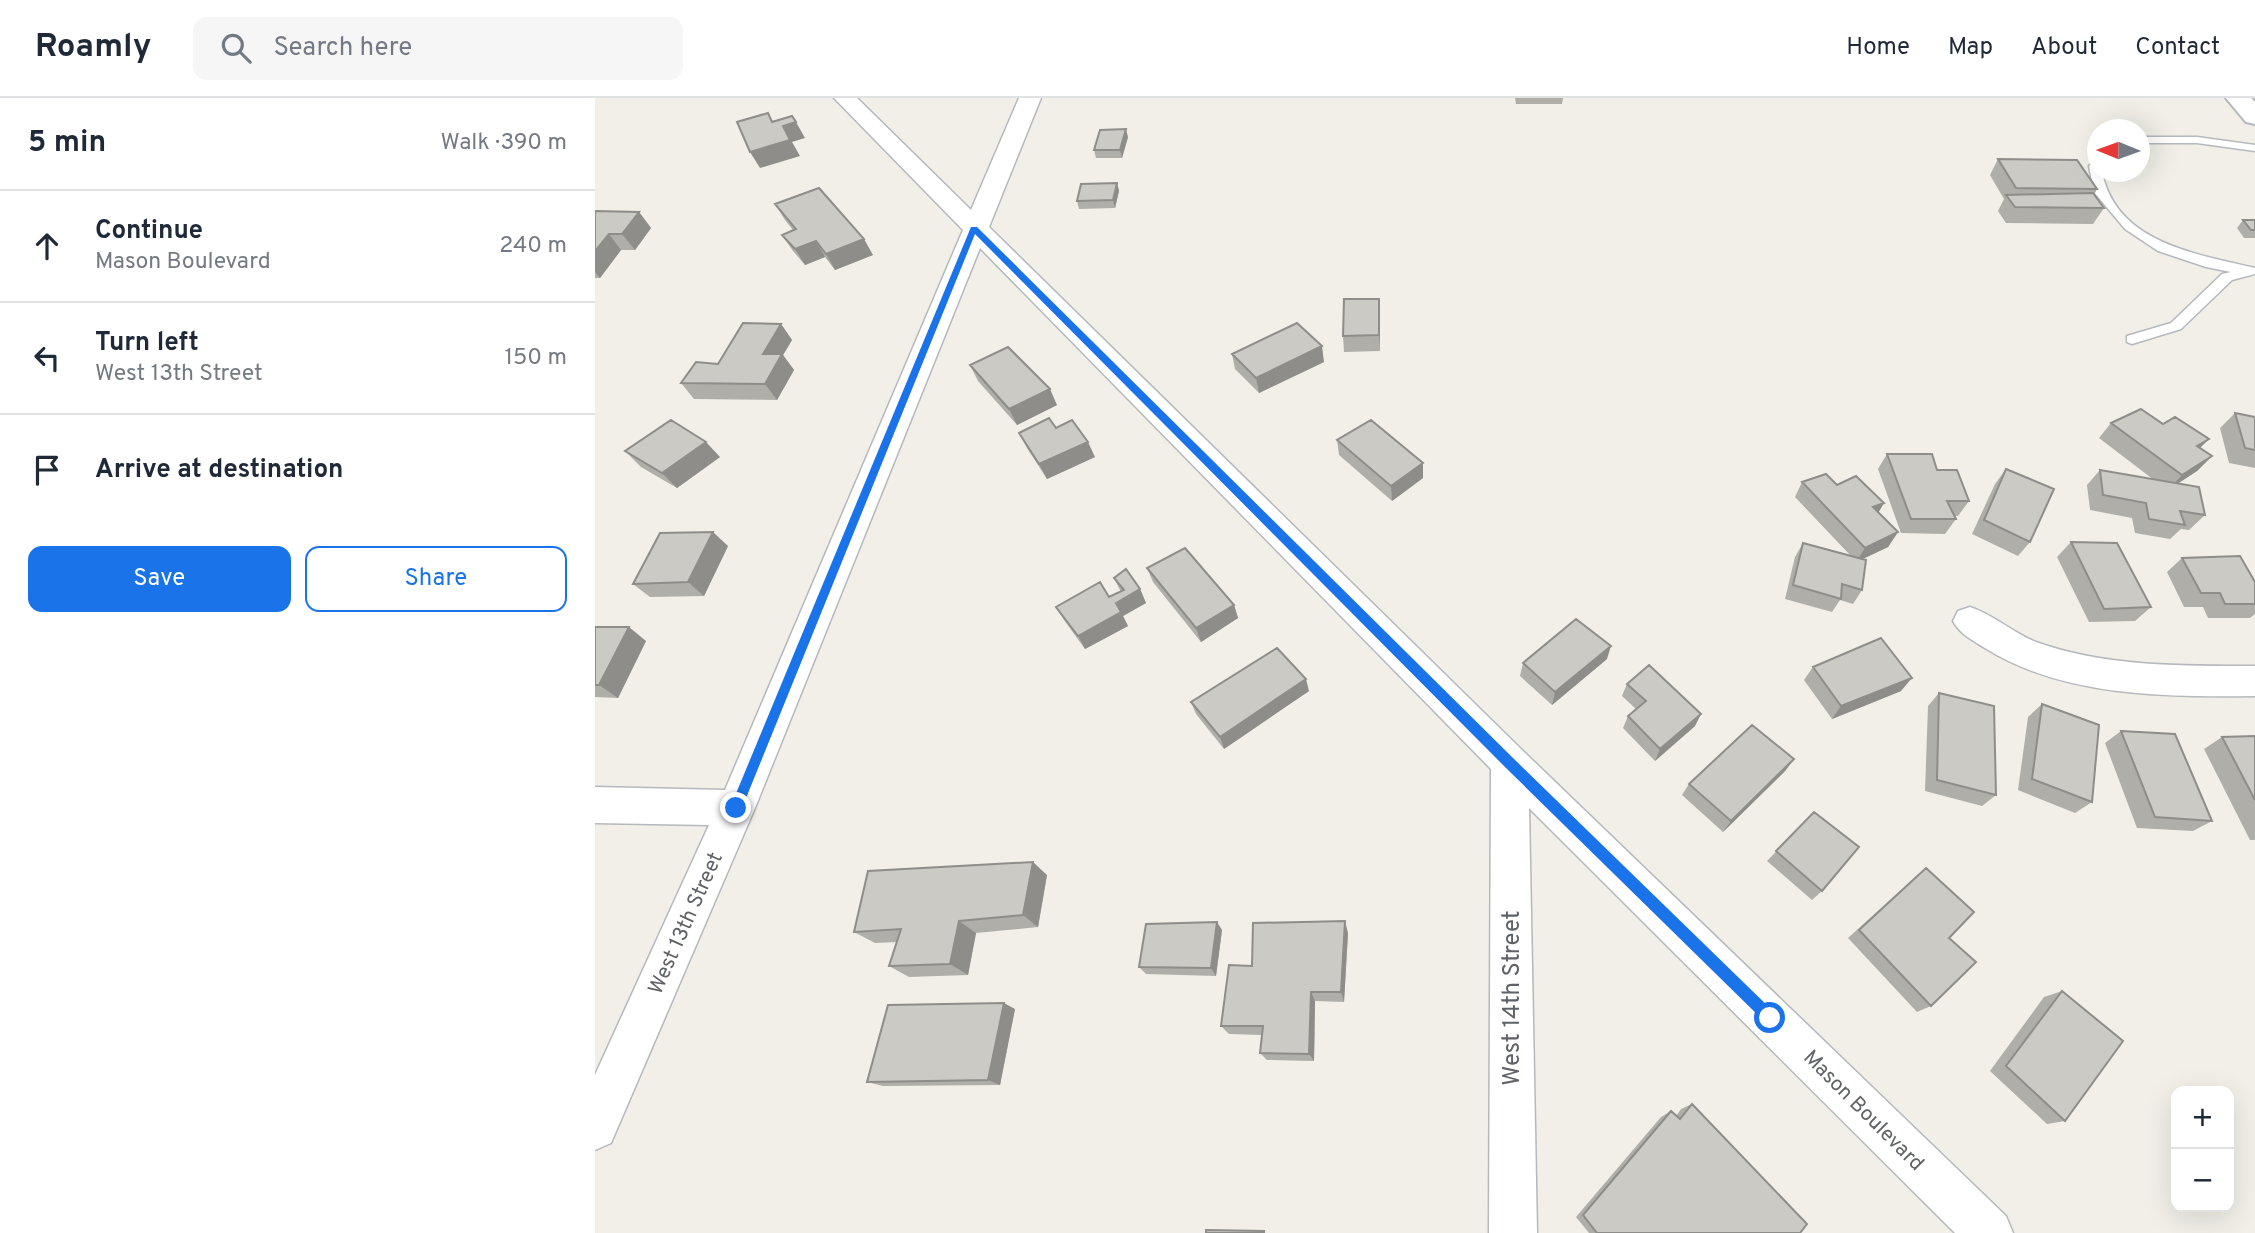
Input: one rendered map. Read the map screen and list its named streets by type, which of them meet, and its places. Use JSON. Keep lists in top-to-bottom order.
{
  "streets": {
    "street": ["West 13th Street", "West 14th Street", "Mason Boulevard"]
  },
  "crossings": [
    ["West 13th Street", "Mason Boulevard"],
    ["West 14th Street", "Mason Boulevard"]
  ],
  "north": "left",
  "page": {
    "header": "Roamly",
    "search": "Search here",
    "nav": [
      "Home",
      "Map",
      "About",
      "Contact"
    ],
    "heading": ["5 min", "Walk · 390 m"],
    "list": [
      ["Continue", "Mason Boulevard", "240 m"],
      ["Turn left", "West 13th Street", "150 m"],
      "Arrive at destination"
    ],
    "buttons": ["Save", "Share"],
    "map_buttons": ["+", "−"]
  }
}
